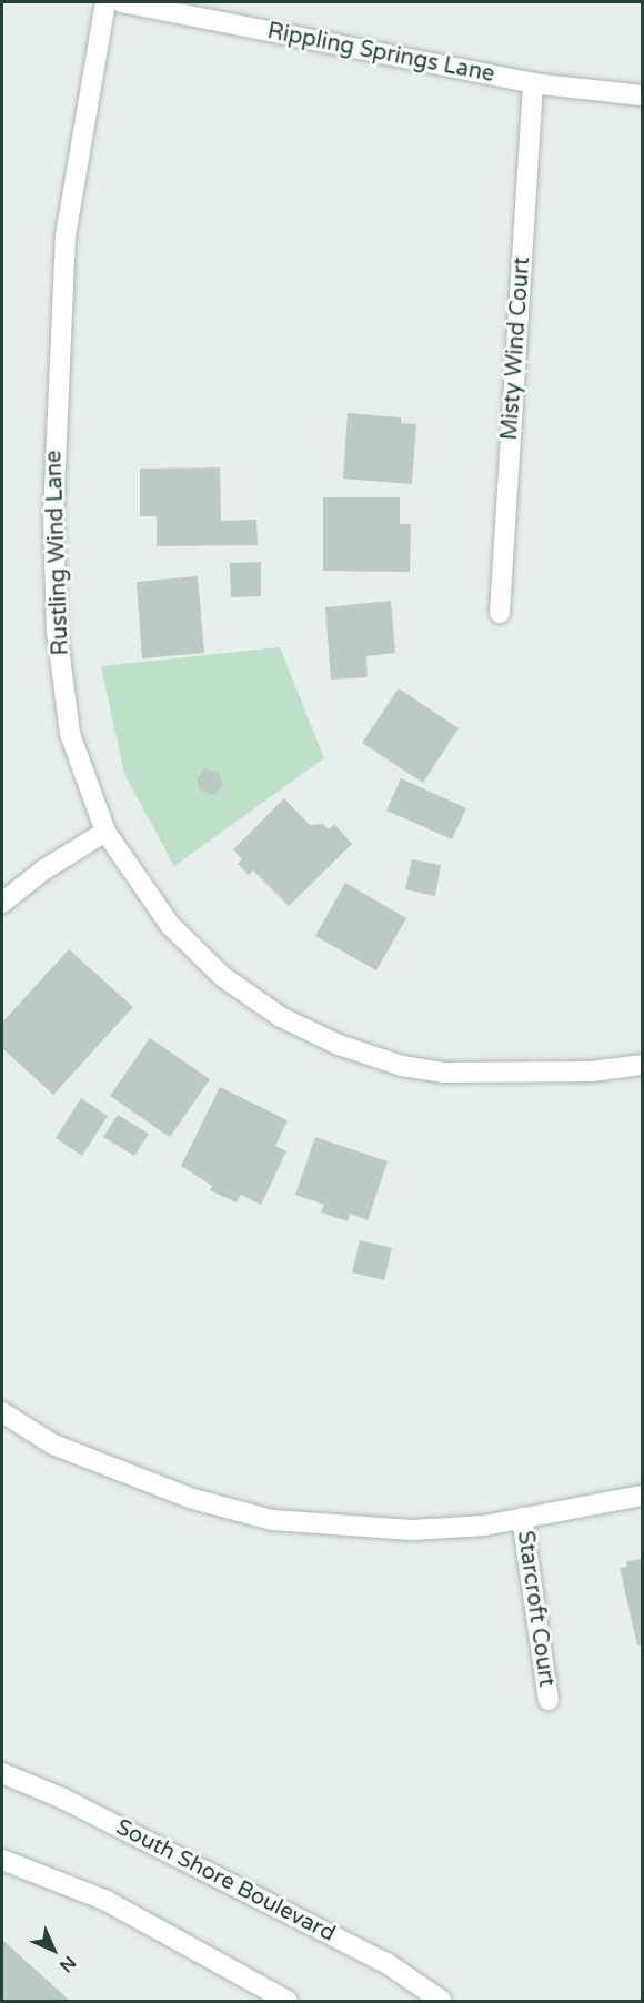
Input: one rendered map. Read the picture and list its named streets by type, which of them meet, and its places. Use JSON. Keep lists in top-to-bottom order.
{
  "streets": {
    "street": [
      "Rippling Springs Lane",
      "Misty Wind Court",
      "Rustling Wind Lane",
      "Starcroft Court",
      "South Shore Boulevard"
    ]
  },
  "crossings": [
    ["Rippling Springs Lane", "Misty Wind Court"]
  ],
  "north": "bottom right"
}
